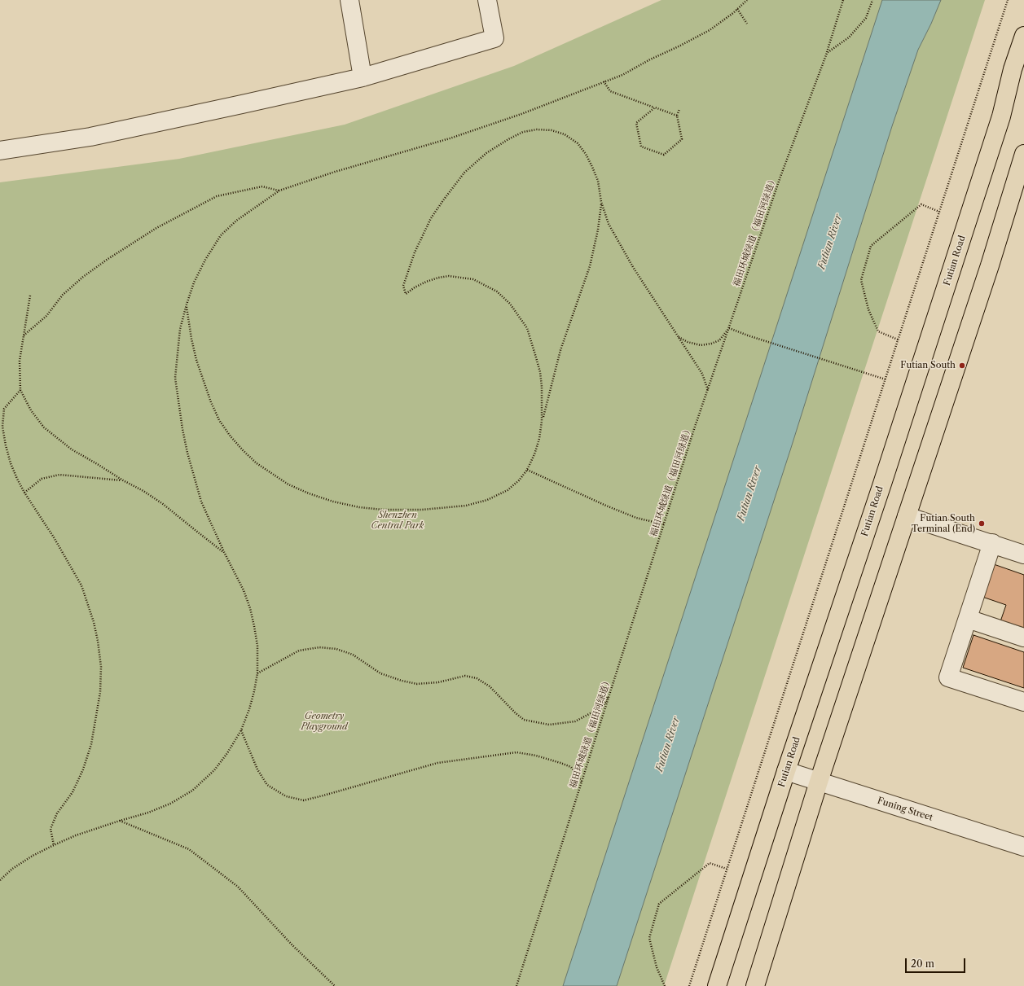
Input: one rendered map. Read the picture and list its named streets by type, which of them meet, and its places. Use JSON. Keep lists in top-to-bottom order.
{
  "streets": {
    "main road": ["Futian Road"],
    "street": ["Funing Street"],
    "path": ["福田环城绿道（福田河绿道）"]
  },
  "crossings": [
    ["Futian Road", "Funing Street"]
  ],
  "water": ["Futian River"],
  "parks": ["Shenzhen Central Park", "Geometry Playground"],
  "places": ["Futian South", "Futian South Terminal (End)"],
  "scale_bar": "20 m"
}
